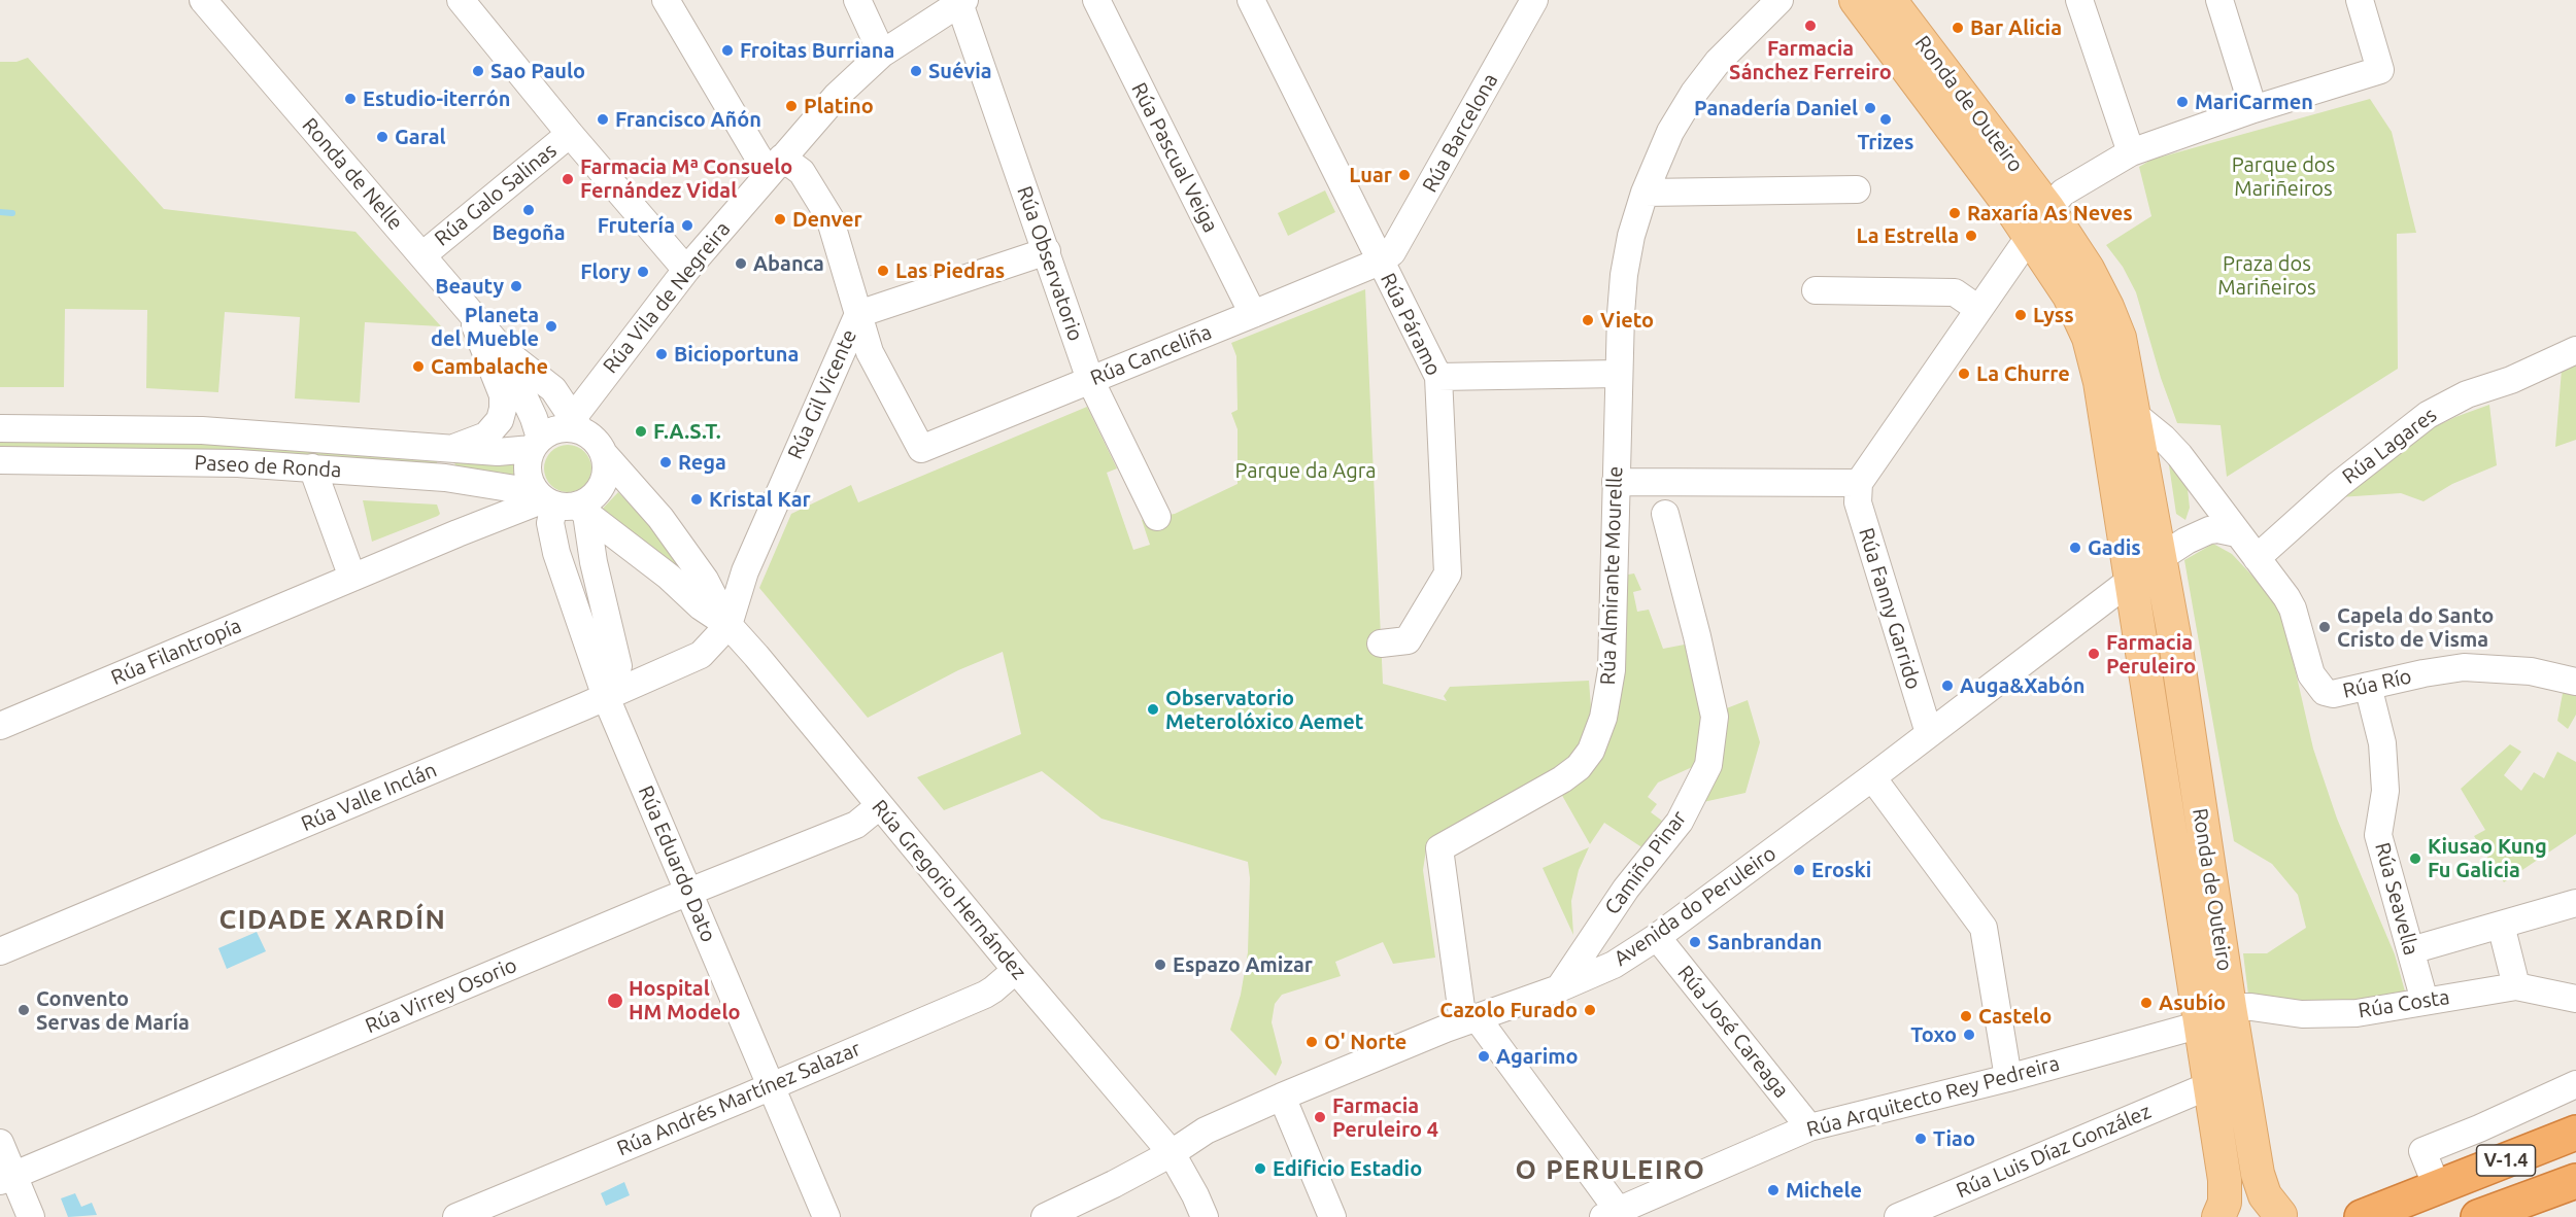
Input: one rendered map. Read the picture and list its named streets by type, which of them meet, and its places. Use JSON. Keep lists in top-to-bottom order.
{
  "streets": {
    "highway": ["V-1.4"],
    "main road": ["Ronda de Outeiro"],
    "street": [
      "Rúa Barcelona",
      "Rúa Pascual Veiga",
      "Ronda de Nelle",
      "Rúa Galo Salinas",
      "Rúa Observatorio",
      "Rúa Vila de Negreira",
      "Rúa Páramo",
      "Rúa Canceliña",
      "Rúa Gil Vicente",
      "Rúa Lagares",
      "Paseo de Ronda",
      "Rúa Almirante Mourelle",
      "Rúa Fanny Garrido",
      "Rúa Filantropía",
      "Rúa Río",
      "Rúa Valle Inclán",
      "Camiño Pinar",
      "Rúa Eduardo Dato",
      "Rúa Gregorio Hernández",
      "Rúa Seavella",
      "Avenida do Peruleiro",
      "Rúa Virrey Osorio",
      "Rúa Costa",
      "Rúa José Careaga",
      "Rúa Arquitecto Rey Pedreira",
      "Rúa Andrés Martínez Salazar",
      "Rúa Luis Díaz González"
    ]
  },
  "crossings": [
    ["Ronda de Outeiro", "Rúa Río"],
    ["Ronda de Outeiro", "Avenida do Peruleiro"],
    ["Ronda de Outeiro", "Rúa Costa"],
    ["Ronda de Outeiro", "Rúa Arquitecto Rey Pedreira"],
    ["Ronda de Outeiro", "Rúa Luis Díaz González"],
    ["Rúa Barcelona", "Rúa Páramo"],
    ["Rúa Barcelona", "Rúa Canceliña"],
    ["Rúa Pascual Veiga", "Rúa Canceliña"],
    ["Ronda de Nelle", "Rúa Galo Salinas"],
    ["Ronda de Nelle", "Rúa Vila de Negreira"],
    ["Ronda de Nelle", "Paseo de Ronda"],
    ["Ronda de Nelle", "Rúa Filantropía"],
    ["Ronda de Nelle", "Rúa Eduardo Dato"],
    ["Ronda de Nelle", "Rúa Gregorio Hernández"],
    ["Rúa Observatorio", "Rúa Vila de Negreira"],
    ["Rúa Observatorio", "Rúa Canceliña"],
    ["Rúa Observatorio", "Rúa Gil Vicente"],
    ["Rúa Vila de Negreira", "Paseo de Ronda"],
    ["Rúa Vila de Negreira", "Rúa Filantropía"],
    ["Rúa Vila de Negreira", "Rúa Eduardo Dato"],
    ["Rúa Vila de Negreira", "Rúa Gregorio Hernández"],
    ["Rúa Páramo", "Rúa Canceliña"],
    ["Rúa Canceliña", "Rúa Gil Vicente"],
    ["Rúa Gil Vicente", "Rúa Valle Inclán"],
    ["Rúa Gil Vicente", "Rúa Gregorio Hernández"],
    ["Rúa Lagares", "Rúa Río"],
    ["Paseo de Ronda", "Rúa Filantropía"],
    ["Paseo de Ronda", "Rúa Eduardo Dato"],
    ["Paseo de Ronda", "Rúa Gregorio Hernández"],
    ["Rúa Almirante Mourelle", "Avenida do Peruleiro"],
    ["Rúa Fanny Garrido", "Avenida do Peruleiro"],
    ["Rúa Filantropía", "Rúa Eduardo Dato"],
    ["Rúa Filantropía", "Rúa Gregorio Hernández"],
    ["Rúa Río", "Rúa Seavella"],
    ["Rúa Valle Inclán", "Rúa Eduardo Dato"],
    ["Rúa Valle Inclán", "Rúa Gregorio Hernández"],
    ["Camiño Pinar", "Avenida do Peruleiro"],
    ["Rúa Eduardo Dato", "Rúa Gregorio Hernández"],
    ["Rúa Eduardo Dato", "Rúa Virrey Osorio"],
    ["Rúa Eduardo Dato", "Rúa Andrés Martínez Salazar"],
    ["Rúa Gregorio Hernández", "Avenida do Peruleiro"],
    ["Rúa Gregorio Hernández", "Rúa Virrey Osorio"],
    ["Rúa Gregorio Hernández", "Rúa Andrés Martínez Salazar"],
    ["Rúa Seavella", "Rúa Costa"],
    ["Avenida do Peruleiro", "Rúa José Careaga"],
    ["Rúa José Careaga", "Rúa Arquitecto Rey Pedreira"]
  ],
  "districts": ["CIDADE XARDÍN", "O PERULEIRO"],
  "parks": ["Parque dos Mariñeiros", "Praza dos Mariñeiros", "Parque da Agra"],
  "places": [
    "Farmacia Sánchez Ferreiro",
    "Bar Alicia",
    "Froitas Burriana",
    "Sao Paulo",
    "Suévia",
    "Estudio-iterrón",
    "MariCarmen",
    "Platino",
    "Panadería Daniel",
    "Francisco Añón",
    "Trizes",
    "Garal",
    "Luar",
    "Farmacia Mª Consuelo Fernández Vidal",
    "Begoña",
    "Raxaría As Neves",
    "Denver",
    "Frutería",
    "La Estrella",
    "Abanca",
    "Las Piedras",
    "Flory",
    "Beauty",
    "Lyss",
    "Vieto",
    "Planeta del Mueble",
    "Bicioportuna",
    "Cambalache",
    "La Churre",
    "F.A.S.T.",
    "Rega",
    "Kristal Kar",
    "Gadis",
    "Capela do Santo Cristo de Visma",
    "Farmacia Peruleiro",
    "Auga&Xabón",
    "Observatorio Meterolóxico Aemet",
    "Kiusao Kung Fu Galicia",
    "Eroski",
    "Sanbrandan",
    "Espazo Amizar",
    "Hospital HM Modelo",
    "Asubío",
    "Convento Servas de María",
    "Cazolo Furado",
    "Castelo",
    "Toxo",
    "O' Norte",
    "Agarimo",
    "Farmacia Peruleiro 4",
    "Tiao",
    "Edificio Estadio",
    "Michele"
  ]
}
